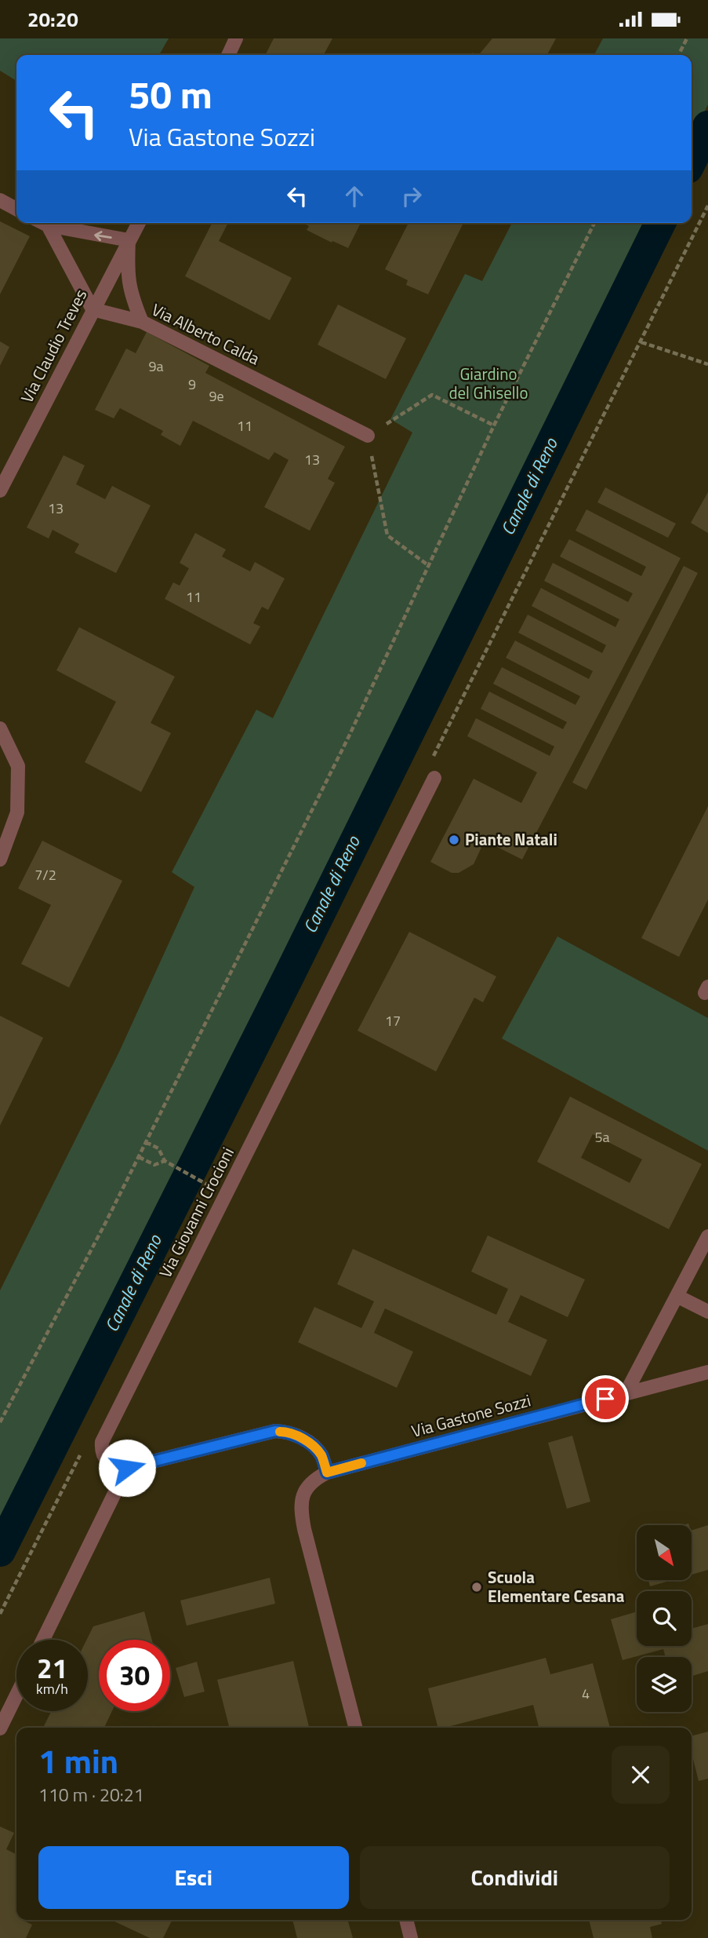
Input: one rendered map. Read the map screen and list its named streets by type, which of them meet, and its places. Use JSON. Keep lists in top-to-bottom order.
{
  "streets": {
    "street": [
      "Via Alberto Calda",
      "Via Claudio Treves",
      "Via Giovanni Crocioni",
      "Via Gastone Sozzi"
    ]
  },
  "crossings": [
    ["Via Alberto Calda", "Via Claudio Treves"]
  ],
  "water": ["Canale di Reno"],
  "parks": ["Giardino del Ghisello"],
  "places": ["Piante Natali", "Scuola Elementare Cesana"],
  "house_numbers": [
    "9a",
    "9",
    "9e",
    "11",
    "13",
    "13",
    "11",
    "7/2",
    "17",
    "5a",
    "4"
  ],
  "north": "bottom right",
  "page": {
    "status": "20:20",
    "turn": ["50 m", "Via Gastone Sozzi"],
    "speed": "21 km/h",
    "limit": "30",
    "heading": ["1 min", "110 m · 20:21"],
    "buttons": ["Esci", "Condividi"]
  }
}
